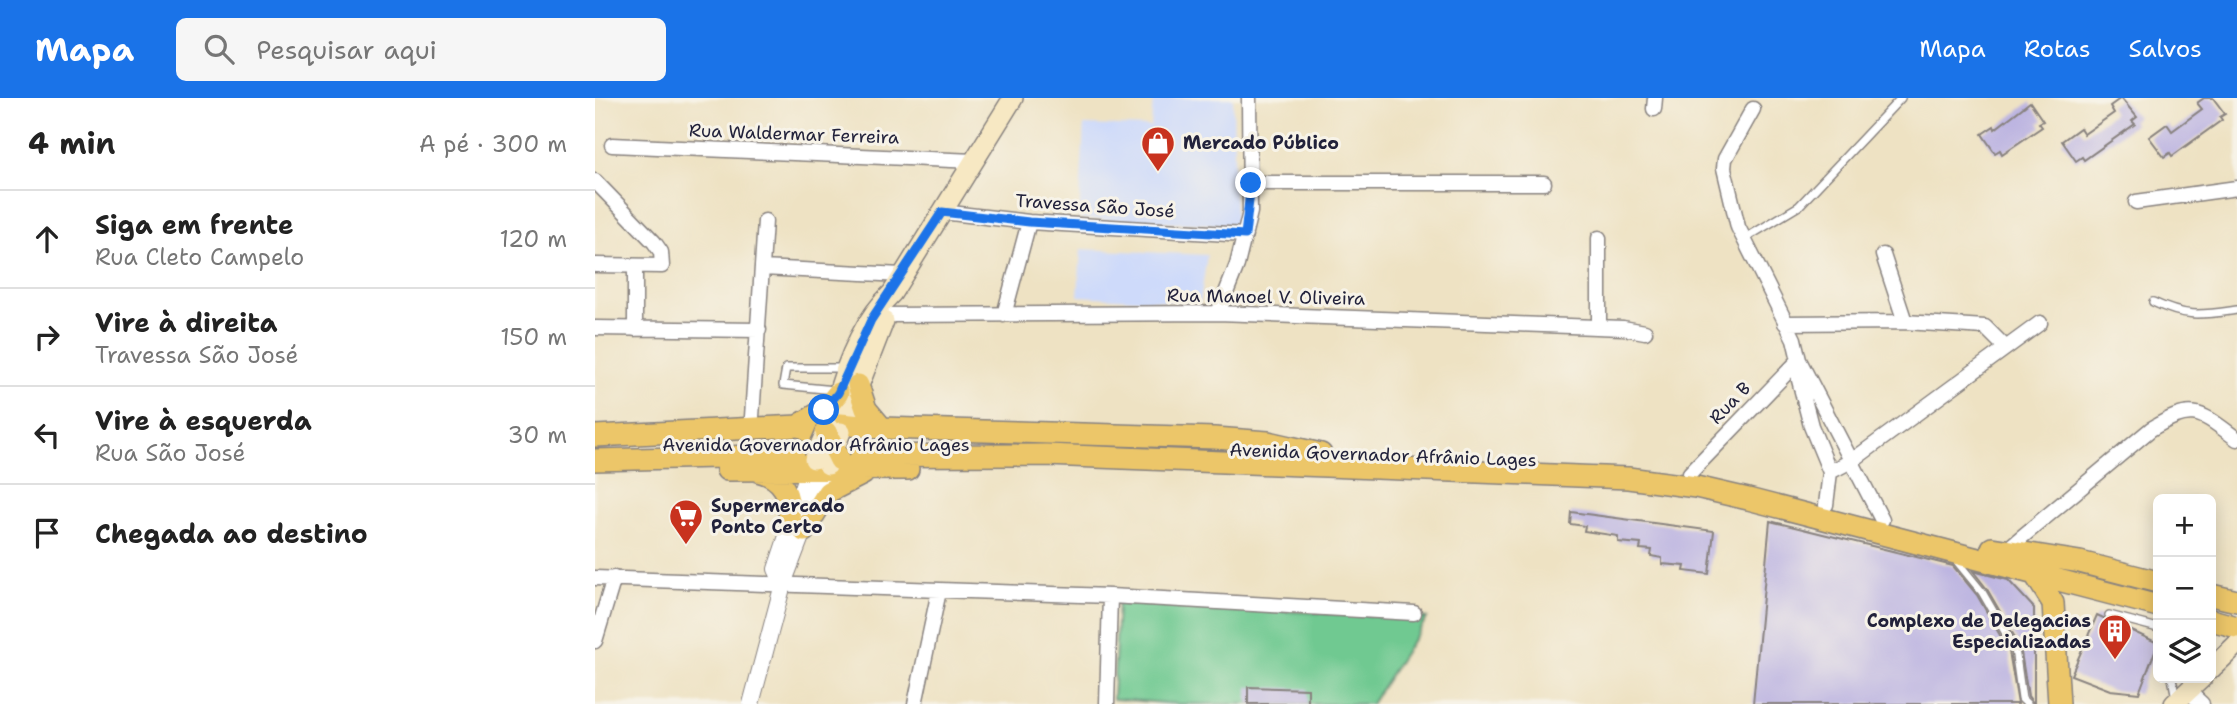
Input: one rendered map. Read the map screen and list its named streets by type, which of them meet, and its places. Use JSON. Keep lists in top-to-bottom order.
{
  "streets": {
    "main road": ["Avenida Governador Afrânio Lages"],
    "street": [
      "Rua Waldermar Ferreira",
      "Travessa São José",
      "Rua Manoel V. Oliveira",
      "Rua B"
    ]
  },
  "crossings": [
    ["Rua B", "Avenida Governador Afrânio Lages"]
  ],
  "places": {
    "shop": ["Mercado Público"],
    "supermarket": ["Supermercado Ponto Certo"],
    "building": ["Complexo de Delegacias Especializadas"]
  },
  "page": {
    "header": "Mapa",
    "search": "Pesquisar aqui",
    "nav": ["Mapa", "Rotas", "Salvos"],
    "heading": ["4 min", "A pé · 300 m"],
    "list": [
      ["Siga em frente", "Rua Cleto Campelo", "120 m"],
      ["Vire à direita", "Travessa São José", "150 m"],
      ["Vire à esquerda", "Rua São José", "30 m"],
      "Chegada ao destino"
    ],
    "map_buttons": ["+", "−"]
  }
}
